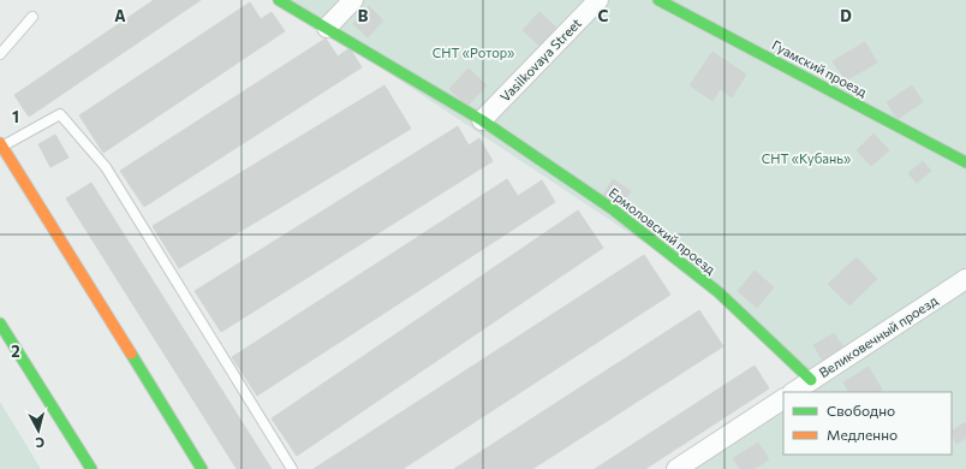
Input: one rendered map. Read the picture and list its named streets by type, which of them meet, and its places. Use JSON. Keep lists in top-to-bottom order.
{
  "streets": {
    "street": [
      "Vasilkovaya Street",
      "Гуамский проезд",
      "Ермоловский проезд",
      "Великовечный проезд"
    ]
  },
  "crossings": [
    ["Vasilkovaya Street", "Ермоловский проезд"],
    ["Ермоловский проезд", "Великовечный проезд"]
  ],
  "parks": ["СНТ «Ротор»", "СНТ «Кубань»"],
  "legend": ["Свободно", "Медленно"],
  "north": "bottom",
  "grid": {
    "columns": [
      "A",
      "B",
      "C",
      "D"
    ],
    "rows": ["1", "2"]
  }
}
